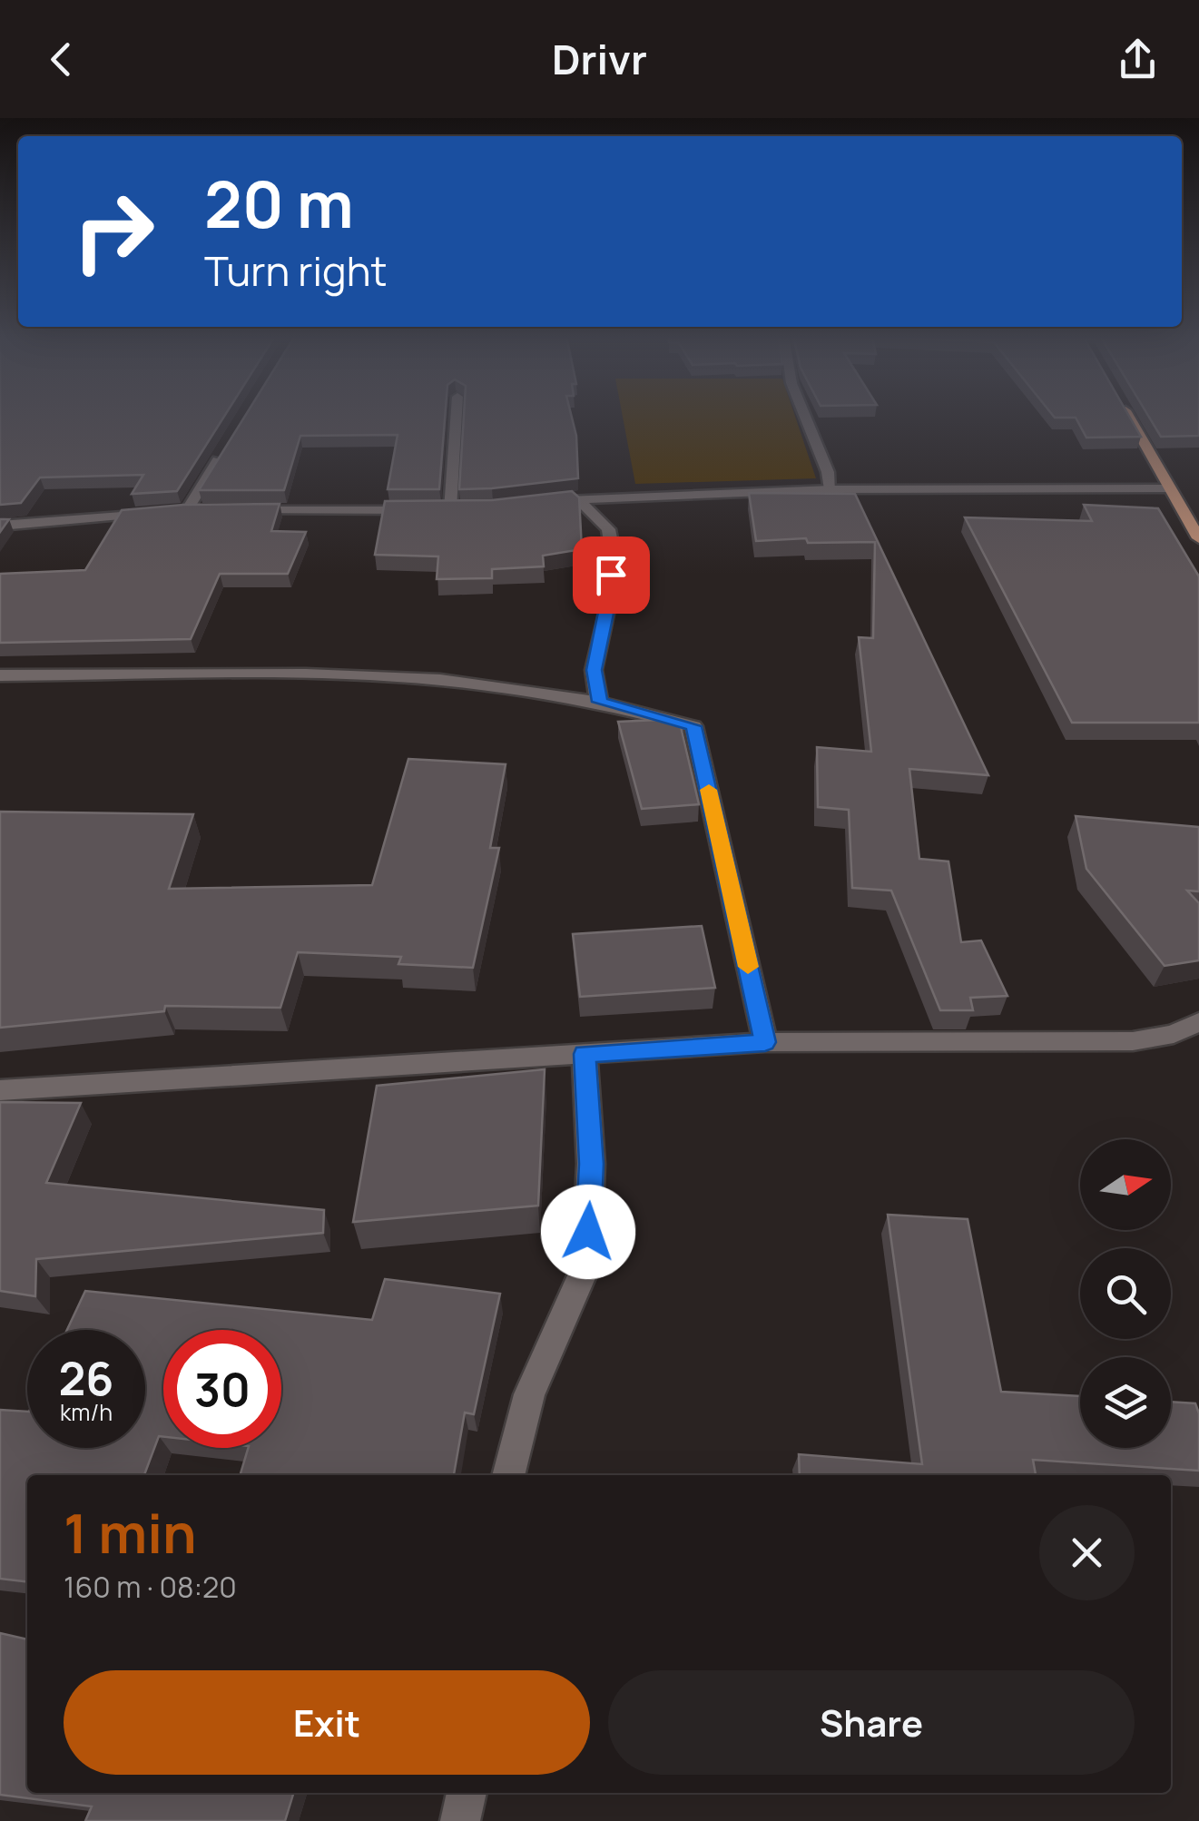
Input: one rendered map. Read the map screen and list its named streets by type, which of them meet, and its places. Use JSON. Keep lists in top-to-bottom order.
{
  "north": "right",
  "page": {
    "header": "Drivr",
    "turn": ["20 m", "Turn right"],
    "speed": "26 km/h",
    "limit": "30",
    "heading": ["1 min", "160 m · 08:20"],
    "buttons": ["Exit", "Share"]
  }
}
